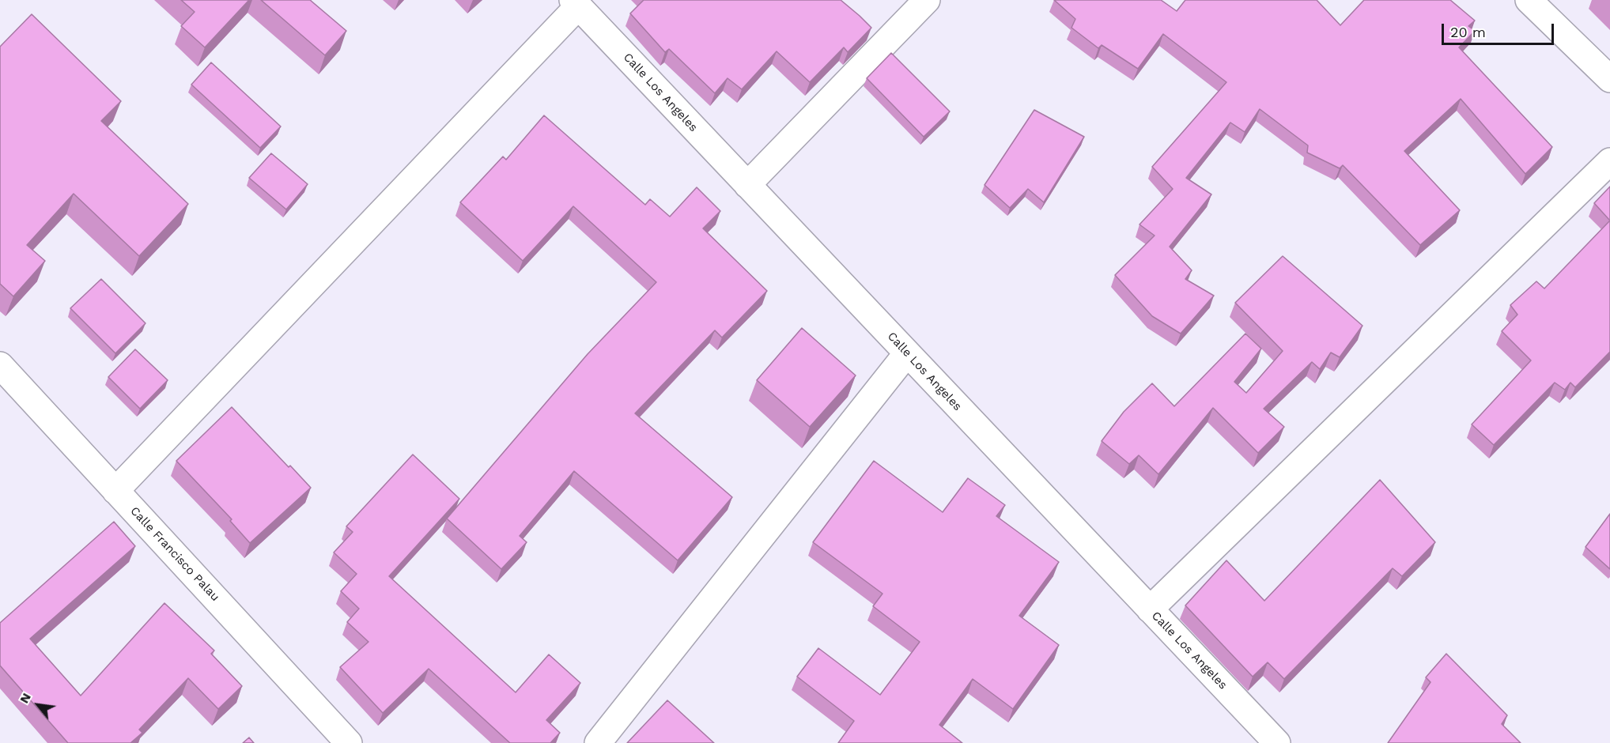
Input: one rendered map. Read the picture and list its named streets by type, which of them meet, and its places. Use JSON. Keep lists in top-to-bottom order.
{
  "streets": {
    "street": ["Calle Los Angeles", "Calle Francisco Palau"]
  },
  "scale_bar": "20 m",
  "north": "top left"
}
